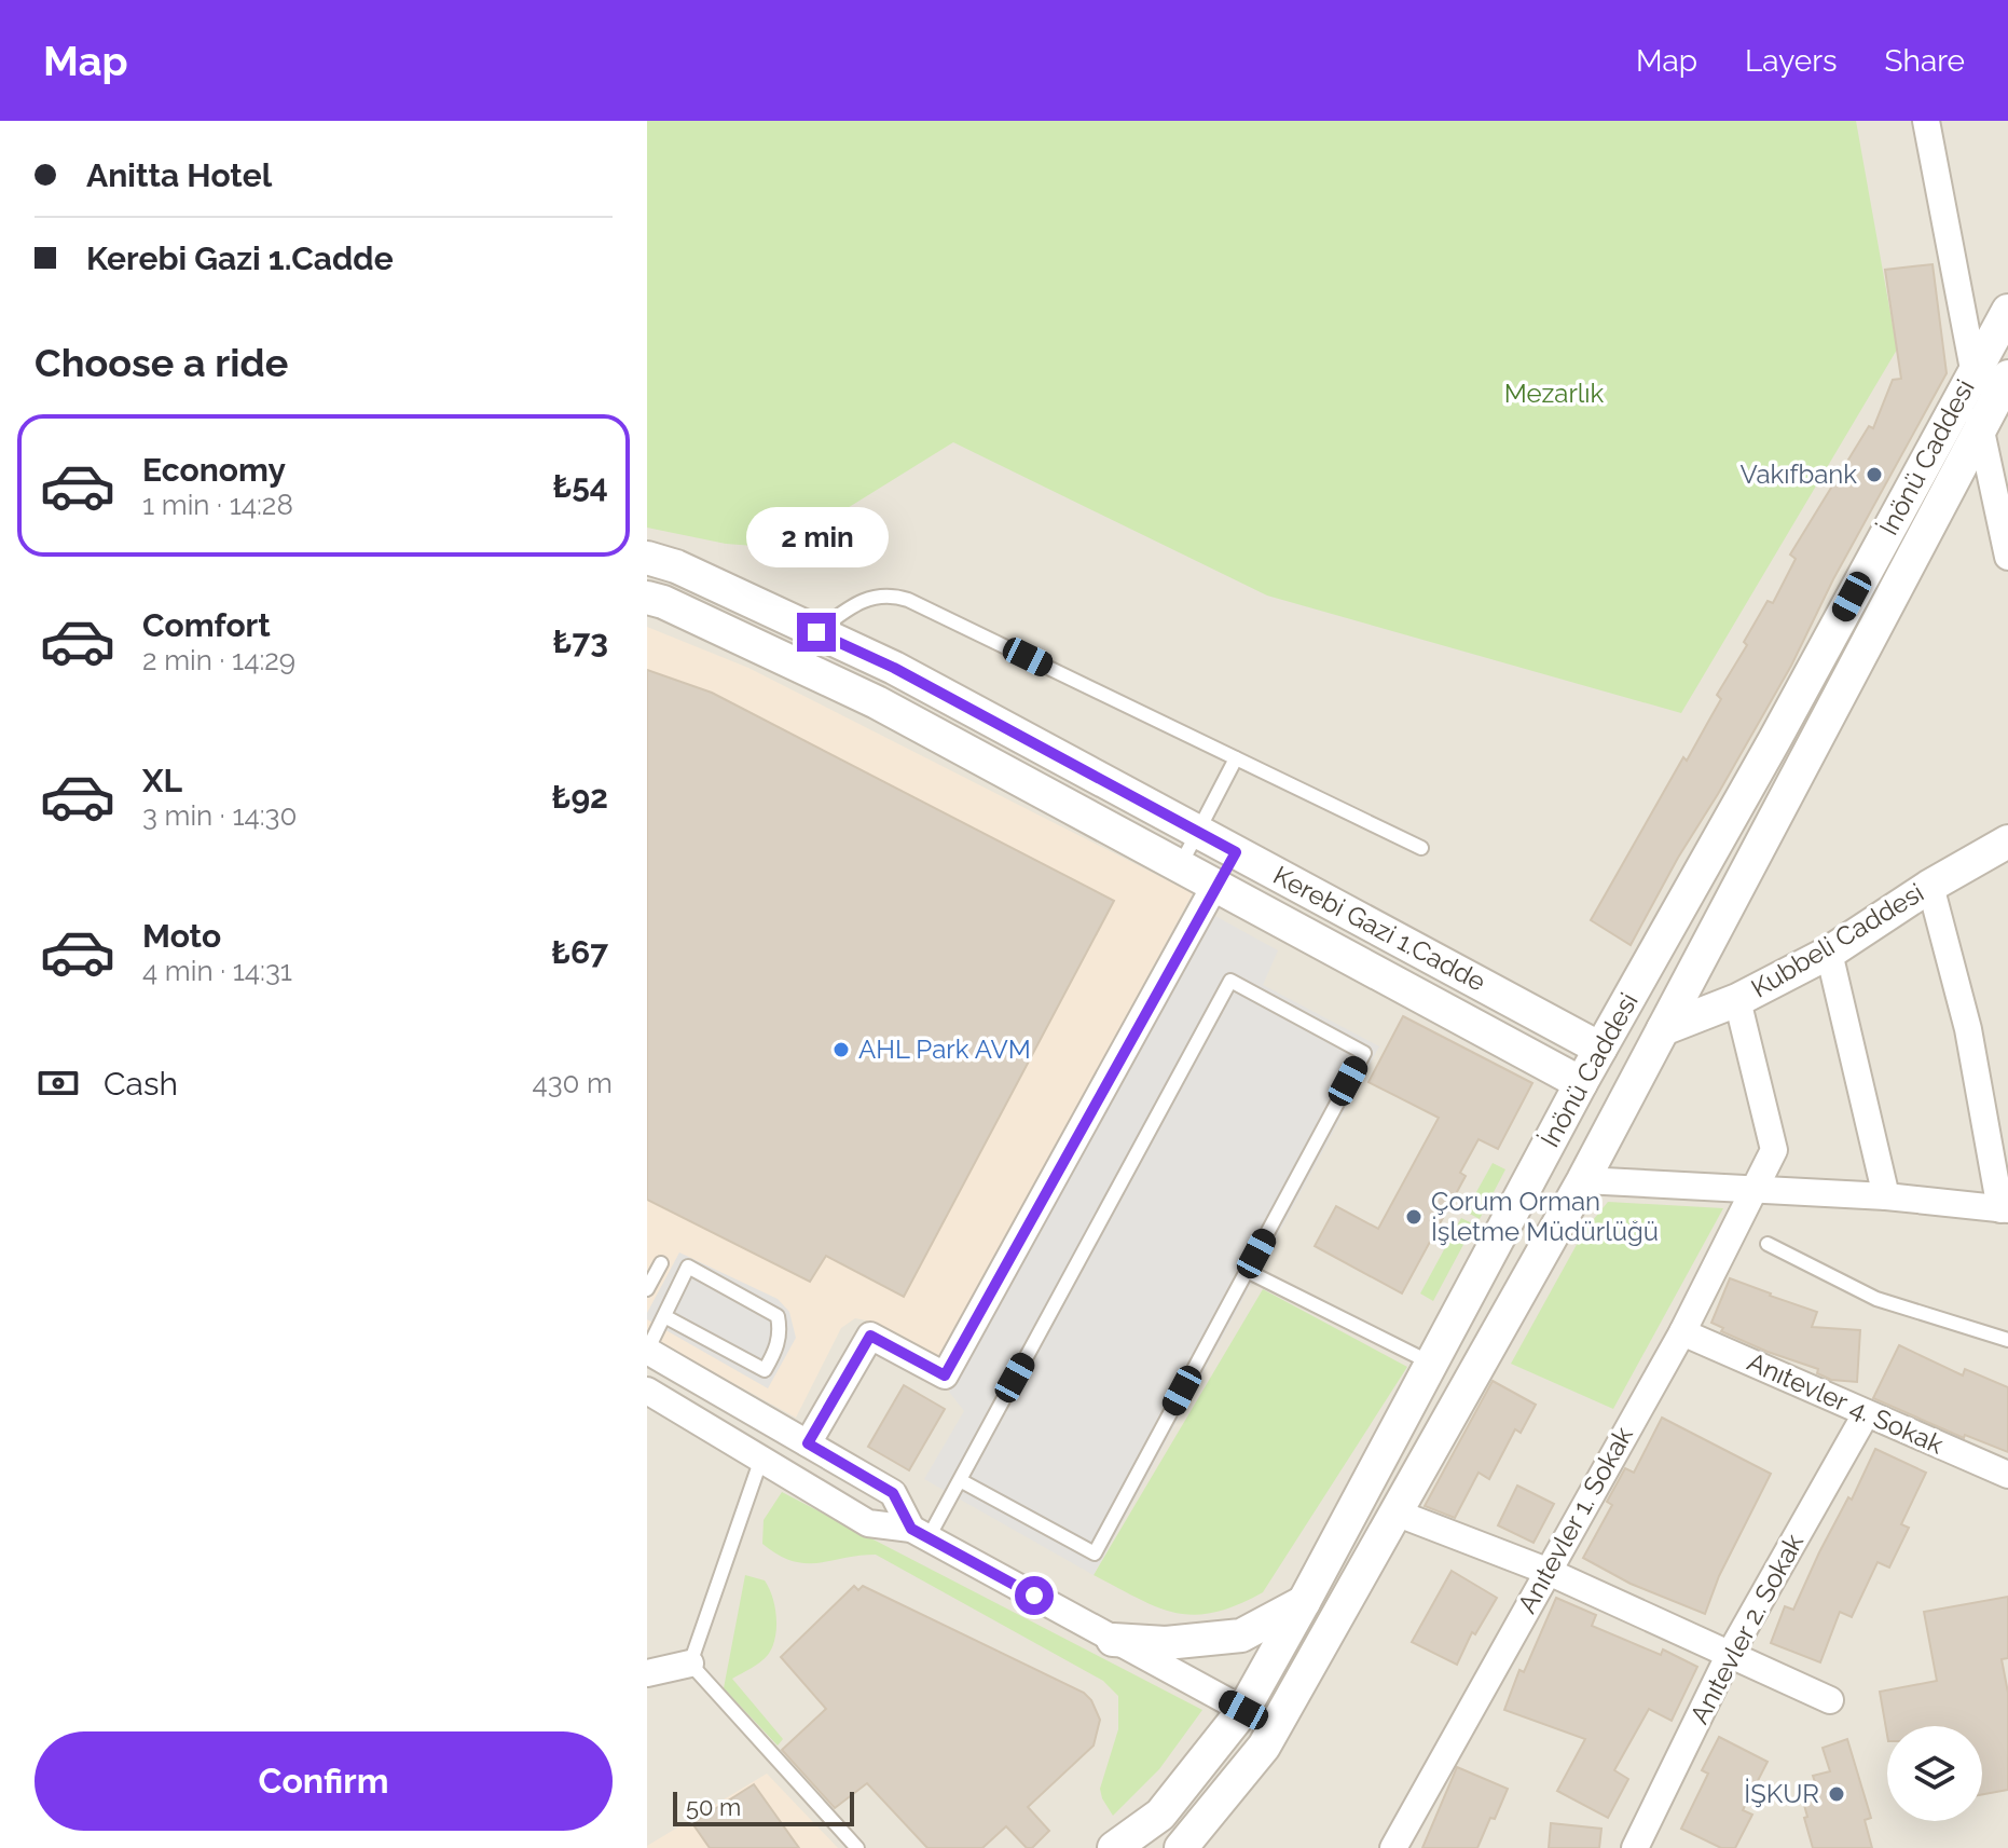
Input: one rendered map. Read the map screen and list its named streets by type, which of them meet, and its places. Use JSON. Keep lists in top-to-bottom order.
{
  "streets": {
    "street": [
      "İnönü Caddesi",
      "Kerebi Gazi 1.Cadde",
      "Kubbeli Caddesi",
      "Anıtevler 4. Sokak",
      "Anıtevler 1. Sokak",
      "Anıtevler 2. Sokak"
    ]
  },
  "crossings": [
    ["İnönü Caddesi", "Kerebi Gazi 1.Cadde"],
    ["İnönü Caddesi", "Kubbeli Caddesi"],
    ["Kubbeli Caddesi", "Anıtevler 1. Sokak"],
    ["Anıtevler 4. Sokak", "Anıtevler 1. Sokak"],
    ["Anıtevler 4. Sokak", "Anıtevler 2. Sokak"]
  ],
  "parks": ["Mezarlık"],
  "places": [
    "Vakıfbank",
    "AHL Park AVM",
    "Çorum Orman İşletme Müdürlüğü",
    "İŞKUR"
  ],
  "scale_bar": "50 m",
  "page": {
    "header": "Map",
    "nav": ["Map", "Layers", "Share"],
    "banner": ["Anitta Hotel", "Kerebi Gazi 1.Cadde"],
    "heading": "Choose a ride",
    "list": [
      {
        "name": "Economy",
        "note": "1 min · 14:28",
        "value": "₺54"
      },
      {
        "name": "Comfort",
        "note": "2 min · 14:29",
        "value": "₺73"
      },
      {
        "name": "XL",
        "note": "3 min · 14:30",
        "value": "₺92"
      },
      {
        "name": "Moto",
        "note": "4 min · 14:31",
        "value": "₺67"
      }
    ],
    "bubble": "2 min",
    "pay": ["Cash", "430 m"],
    "buttons": "Confirm",
    "scale": "50 m"
  }
}
